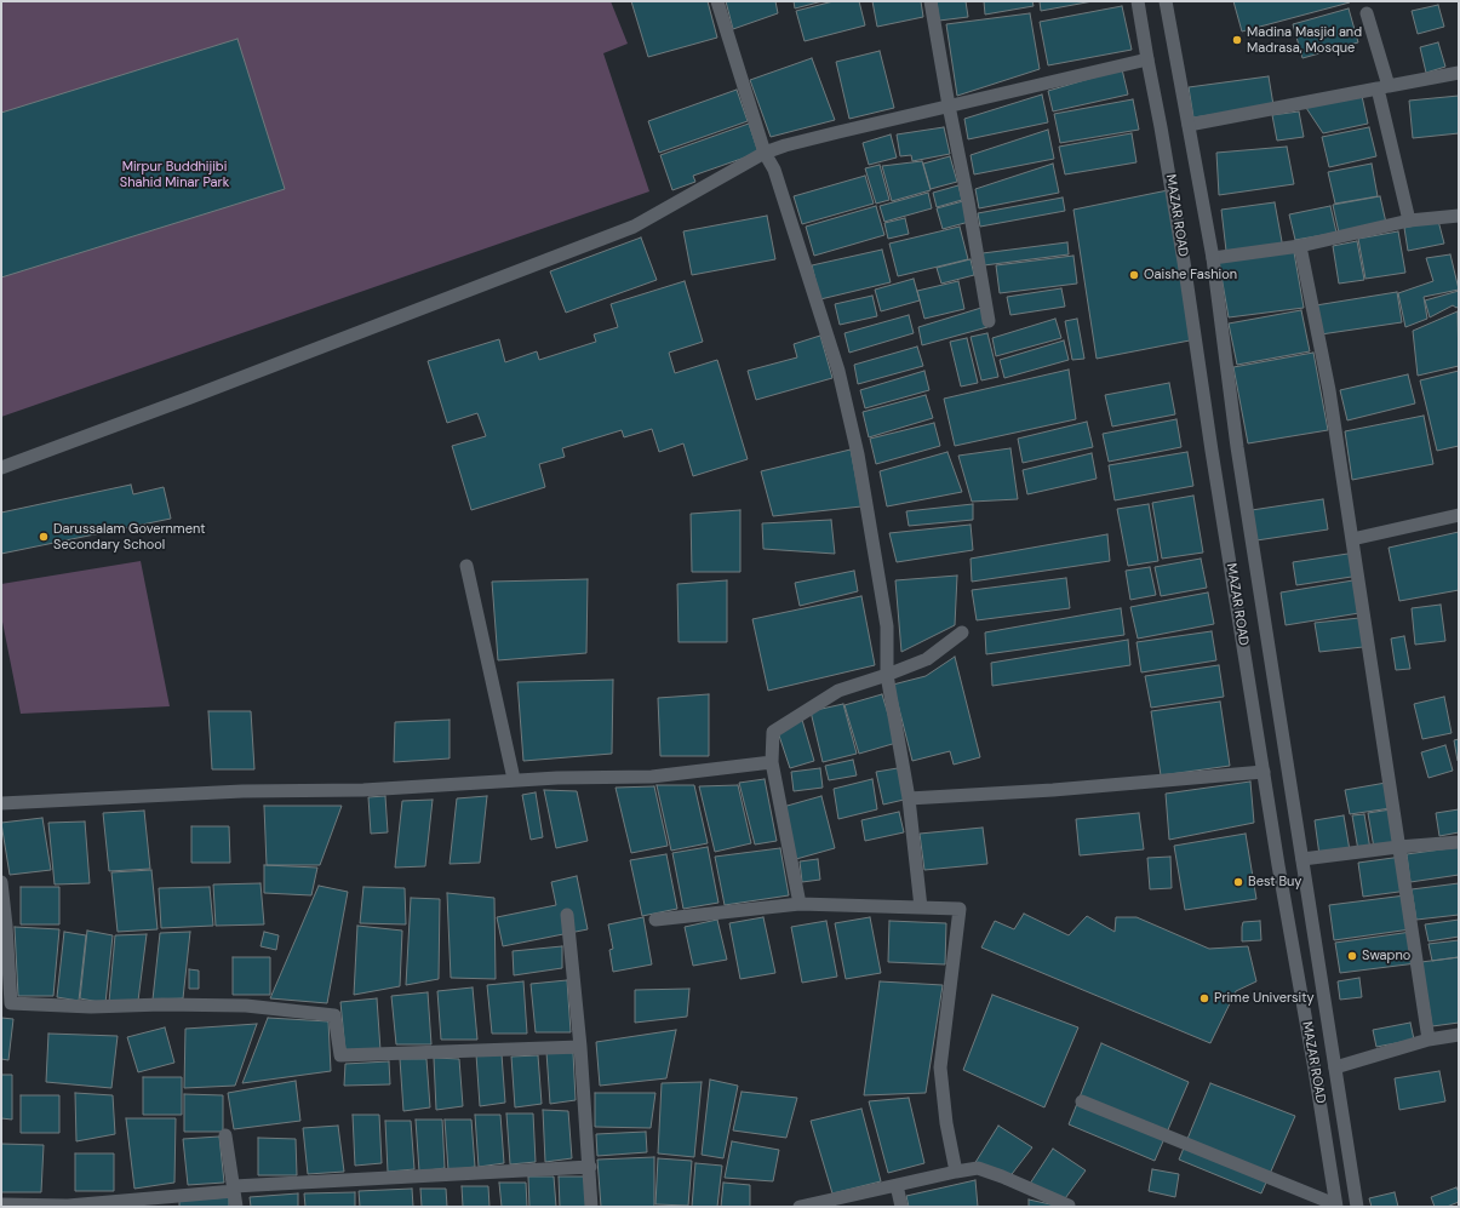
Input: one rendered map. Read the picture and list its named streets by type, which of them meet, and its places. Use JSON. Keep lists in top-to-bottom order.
{
  "streets": {
    "street": ["MAZAR ROAD"]
  },
  "parks": ["Mirpur Buddhijibi Shahid Minar Park"],
  "places": [
    "Madina Masjid and Madrasa, Mosque",
    "Oaishe Fashion",
    "Darussalam Government Secondary School",
    "Best Buy",
    "Swapno",
    "Prime University"
  ]
}
